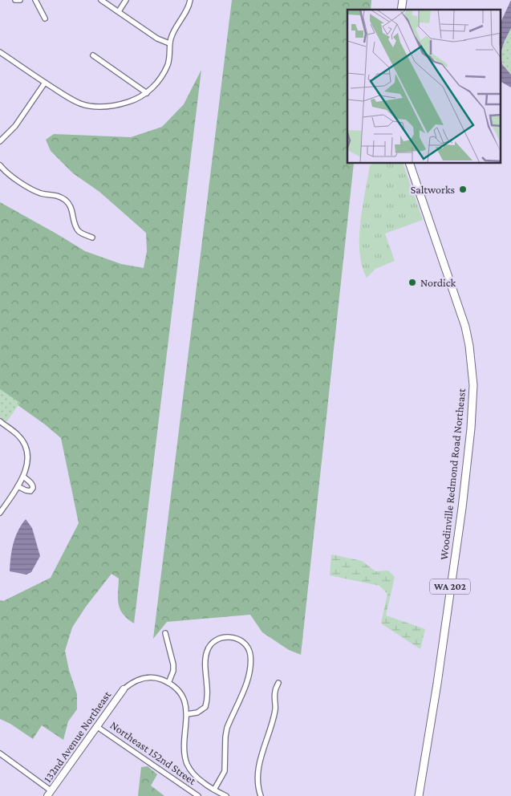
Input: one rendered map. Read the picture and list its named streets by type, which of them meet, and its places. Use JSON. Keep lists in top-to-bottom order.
{
  "streets": {
    "main road": ["Woodinville Redmond Road Northeast", "WA 202"],
    "street": ["132nd Avenue Northeast", "Northeast 152nd Street"]
  },
  "crossings": [
    ["132nd Avenue Northeast", "Northeast 152nd Street"]
  ],
  "places": ["Saltworks", "Nordick"]
}
